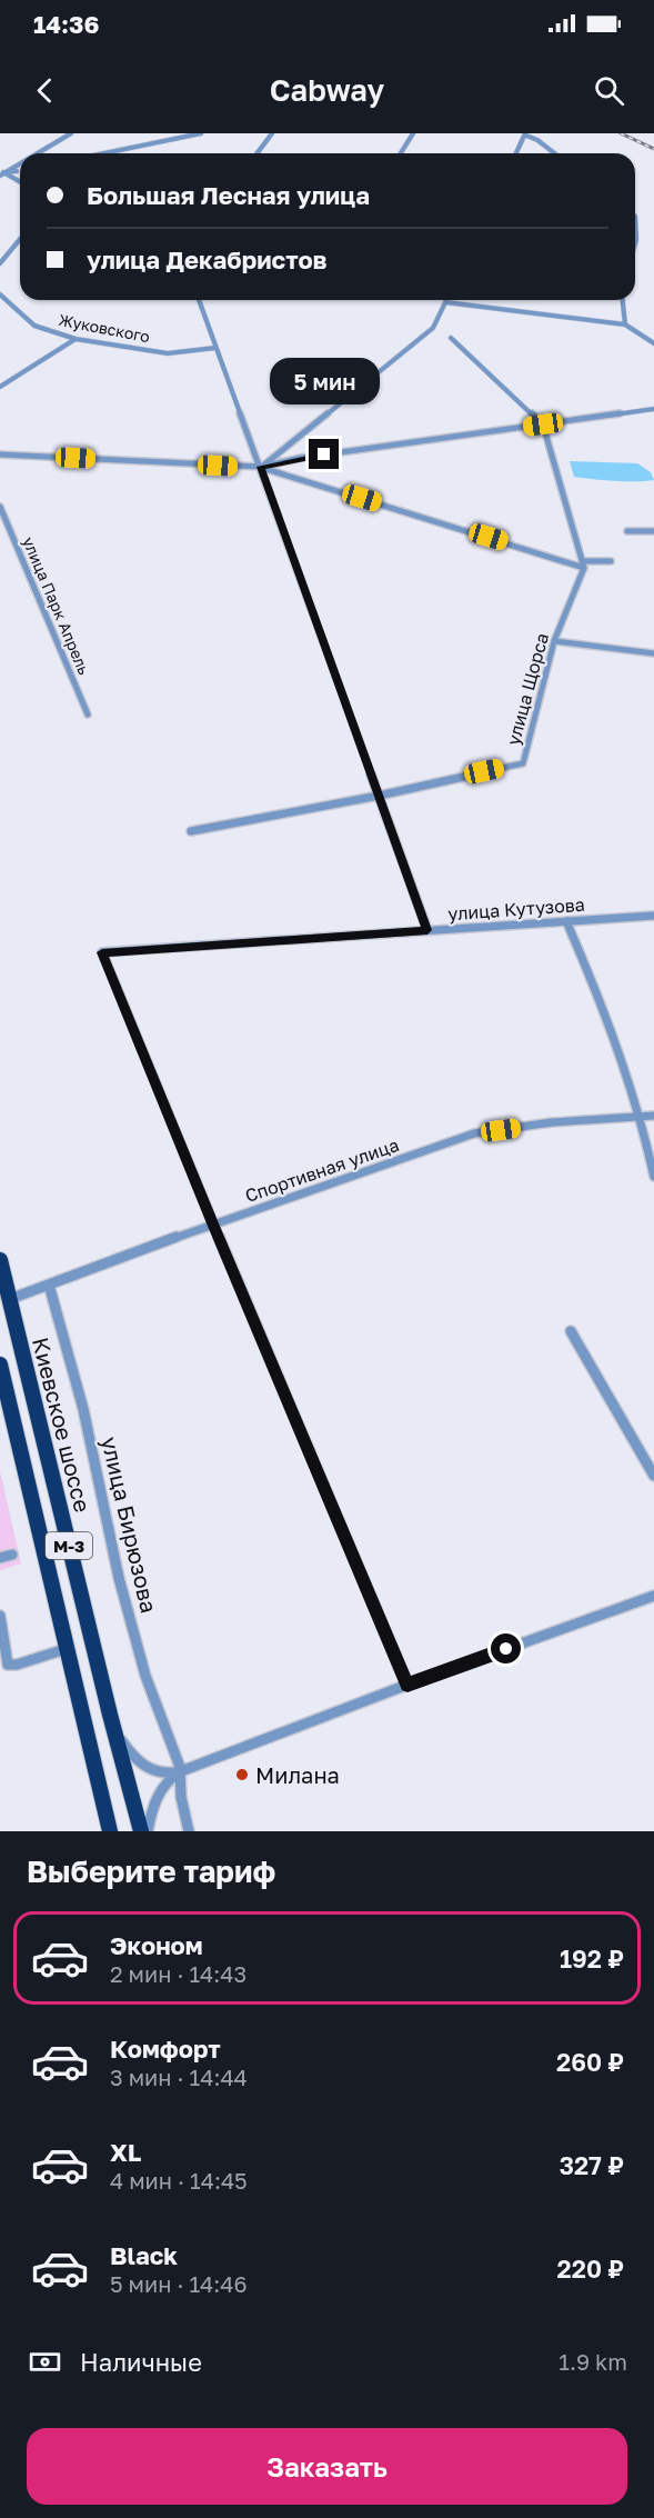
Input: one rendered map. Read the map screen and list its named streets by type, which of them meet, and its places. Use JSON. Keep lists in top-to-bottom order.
{
  "streets": {
    "highway": ["Киевское шоссе", "М-3"],
    "street": [
      "Жуковского",
      "улица Парк Апрель",
      "улица Щорса",
      "улица Кутузова",
      "Спортивная улица",
      "улица Бирюзова"
    ]
  },
  "crossings": [
    ["улица Кутузова", "Спортивная улица"],
    ["Спортивная улица", "Киевское шоссе"],
    ["Спортивная улица", "улица Бирюзова"]
  ],
  "places": ["Милана"],
  "page": {
    "status": "14:36",
    "header": "Cabway",
    "banner": ["Большая Лесная улица", "улица Декабристов"],
    "bubble": "5 мин",
    "heading": "Выберите тариф",
    "list": [
      {
        "name": "Эконом",
        "note": "2 мин · 14:43",
        "value": "192 ₽"
      },
      {
        "name": "Комфорт",
        "note": "3 мин · 14:44",
        "value": "260 ₽"
      },
      {
        "name": "XL",
        "note": "4 мин · 14:45",
        "value": "327 ₽"
      },
      {
        "name": "Black",
        "note": "5 мин · 14:46",
        "value": "220 ₽"
      }
    ],
    "pay": ["Наличные", "1.9 km"],
    "buttons": "Заказать"
  }
}
